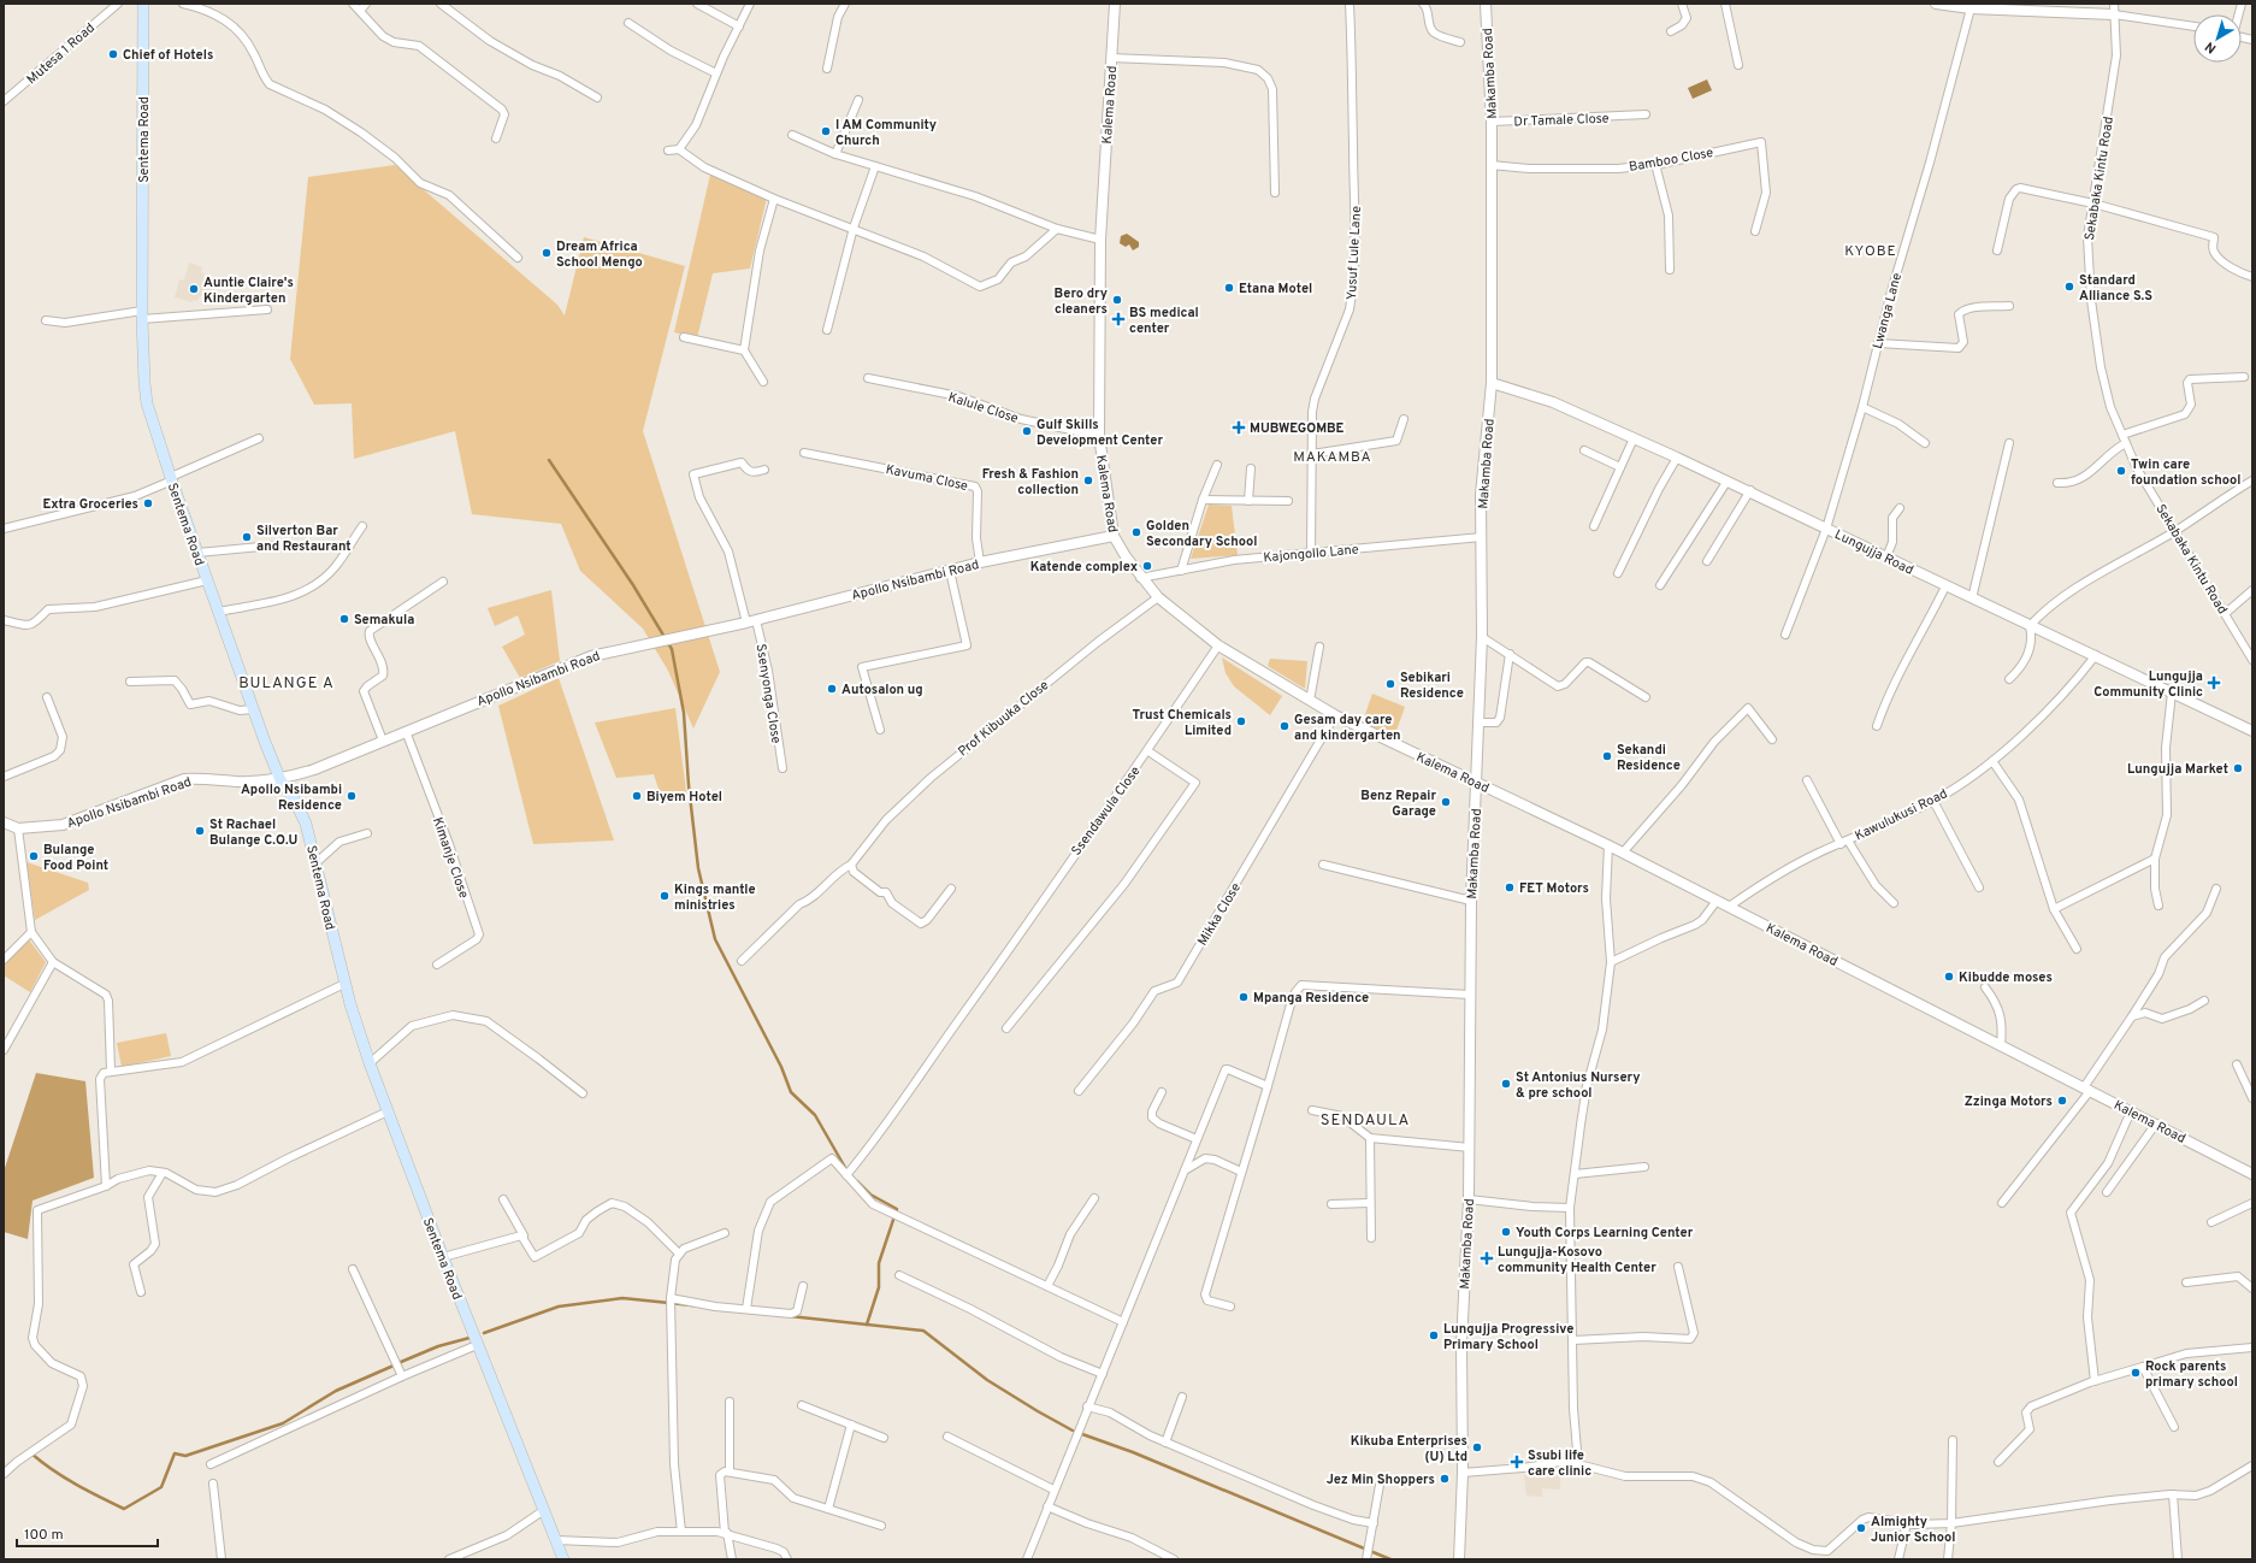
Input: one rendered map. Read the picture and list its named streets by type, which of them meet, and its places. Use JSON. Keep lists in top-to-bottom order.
{
  "streets": {
    "main road": ["Sentema Road"],
    "street": [
      "Mutesa 1 Road",
      "Makamba Road",
      "Kalema Road",
      "Dr Tamale Close",
      "Bamboo Close",
      "Sekabaka Kintu Road",
      "Yusuf Lule Lane",
      "Lwanga Lane",
      "Kalule Close",
      "Kavuma Close",
      "Lungujja Road",
      "Kajongollo Lane",
      "Apollo Nsibambi Road",
      "Ssenyonga Close",
      "Prof Kibuuka Close",
      "Ssendawula Close",
      "Kawulukusi Road",
      "Kimanje Close",
      "Mikka Close"
    ]
  },
  "crossings": [
    ["Makamba Road", "Kalema Road"],
    ["Makamba Road", "Dr Tamale Close"],
    ["Makamba Road", "Bamboo Close"],
    ["Makamba Road", "Lungujja Road"],
    ["Makamba Road", "Kajongollo Lane"],
    ["Kalema Road", "Kalule Close"],
    ["Kalema Road", "Kajongollo Lane"],
    ["Kalema Road", "Apollo Nsibambi Road"],
    ["Kalema Road", "Prof Kibuuka Close"],
    ["Kalema Road", "Ssendawula Close"],
    ["Kalema Road", "Kawulukusi Road"],
    ["Kalema Road", "Mikka Close"],
    ["Sentema Road", "Apollo Nsibambi Road"],
    ["Yusuf Lule Lane", "Kajongollo Lane"],
    ["Lwanga Lane", "Lungujja Road"],
    ["Kavuma Close", "Apollo Nsibambi Road"],
    ["Lungujja Road", "Kawulukusi Road"],
    ["Apollo Nsibambi Road", "Ssenyonga Close"],
    ["Apollo Nsibambi Road", "Kimanje Close"]
  ],
  "districts": [
    "KYOBE",
    "MAKAMBA",
    "BULANGE A",
    "SENDAULA"
  ],
  "places": {
    "other": [
      "Chief of Hotels",
      "I AM Community Church",
      "Dream Africa School Mengo",
      "Standard Alliance S.S",
      "Etana Motel",
      "Auntie Claire's Kindergarten",
      "Bero dry cleaners",
      "Gulf Skills Development Center",
      "Twin care foundation school",
      "Fresh & Fashion collection",
      "Extra Groceries",
      "Golden Secondary School",
      "Silverton Bar and Restaurant",
      "Katende complex",
      "Semakula",
      "Sebikari Residence",
      "Autosalon ug",
      "Trust Chemicals Limited",
      "Gesam day care and kindergarten",
      "Sekandi Residence",
      "Lungujja Market",
      "Apollo Nsibambi Residence",
      "Biyem Hotel",
      "Benz Repair Garage",
      "St Rachael Bulange C.O.U",
      "Bulange Food Point",
      "FET Motors",
      "Kings mantle ministries",
      "Kibudde moses",
      "Mpanga Residence",
      "St Antonius Nursery & pre school",
      "Zzinga Motors",
      "Youth Corps Learning Center",
      "Lungujja Progressive Primary School",
      "Rock parents primary school",
      "Kikuba Enterprises (U) Ltd",
      "Jez Min Shoppers",
      "Almighty Junior School"
    ],
    "health": [
      "BS medical center",
      "MUBWEGOMBE",
      "Lungujja Community Clinic",
      "Lungujja-Kosovo community Health Center",
      "Ssubi life care clinic"
    ]
  },
  "scale_bar": "100 m",
  "north": "bottom left"
}
